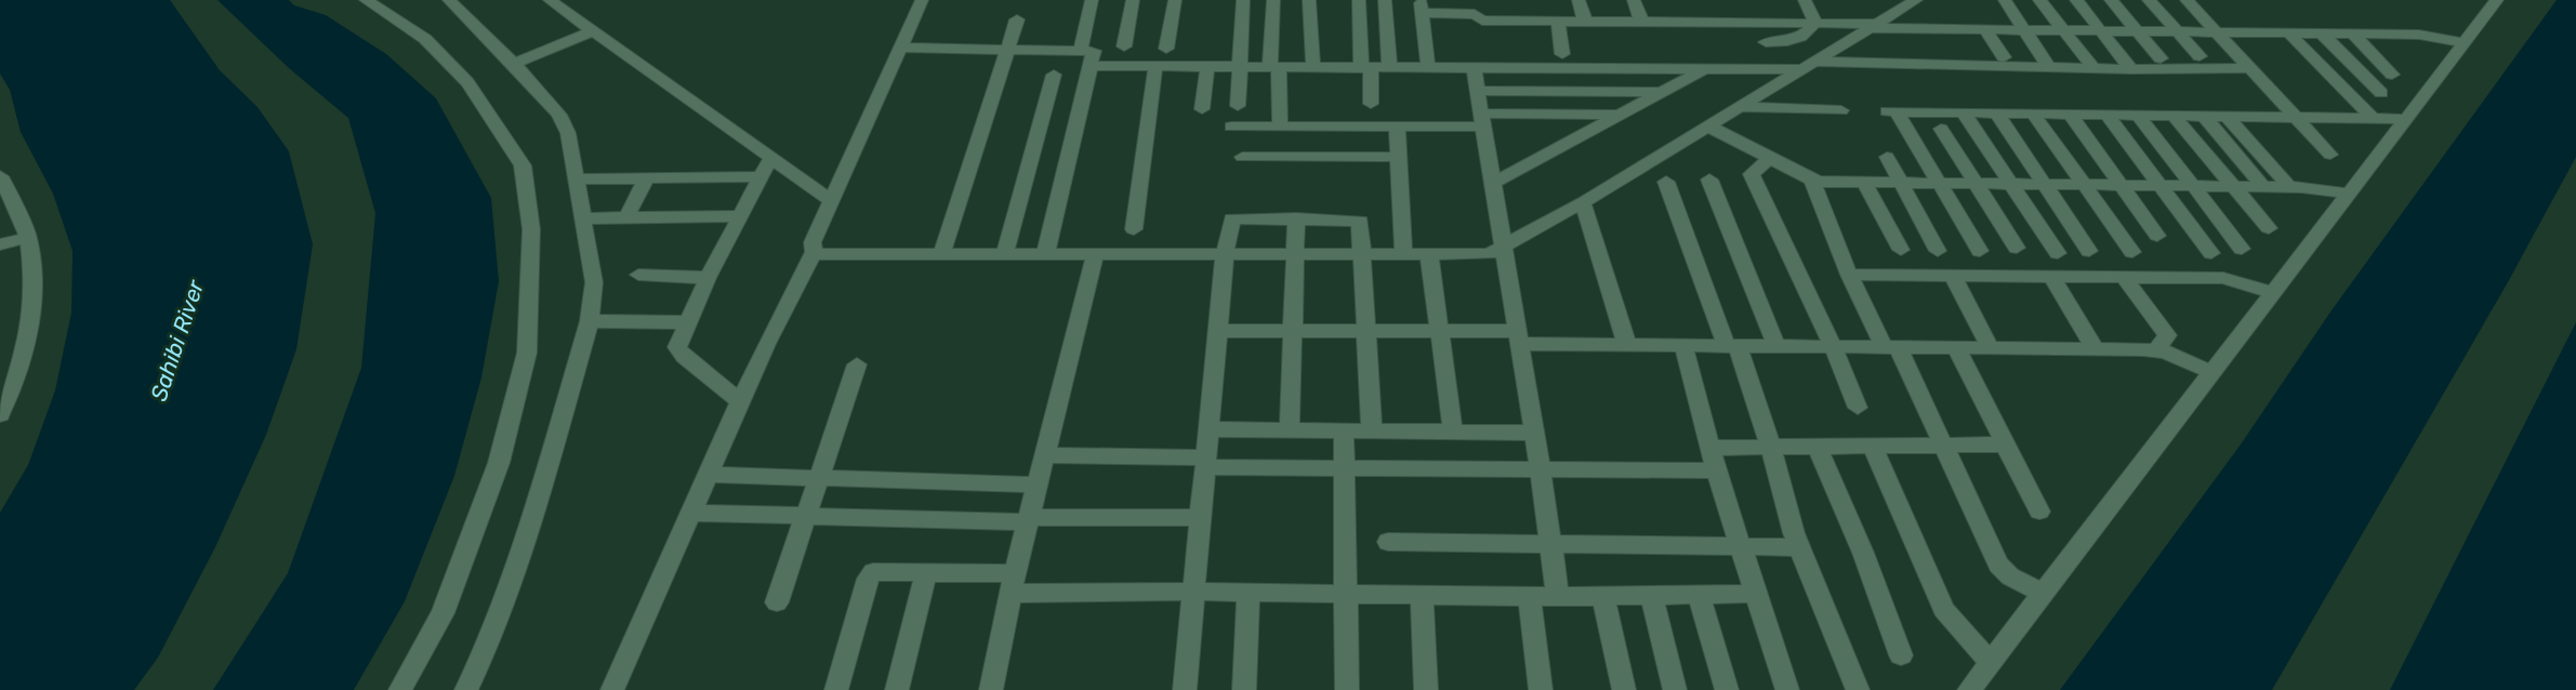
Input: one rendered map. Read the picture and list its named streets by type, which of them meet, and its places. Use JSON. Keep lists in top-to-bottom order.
{
  "water": ["Sahibi River"]
}
